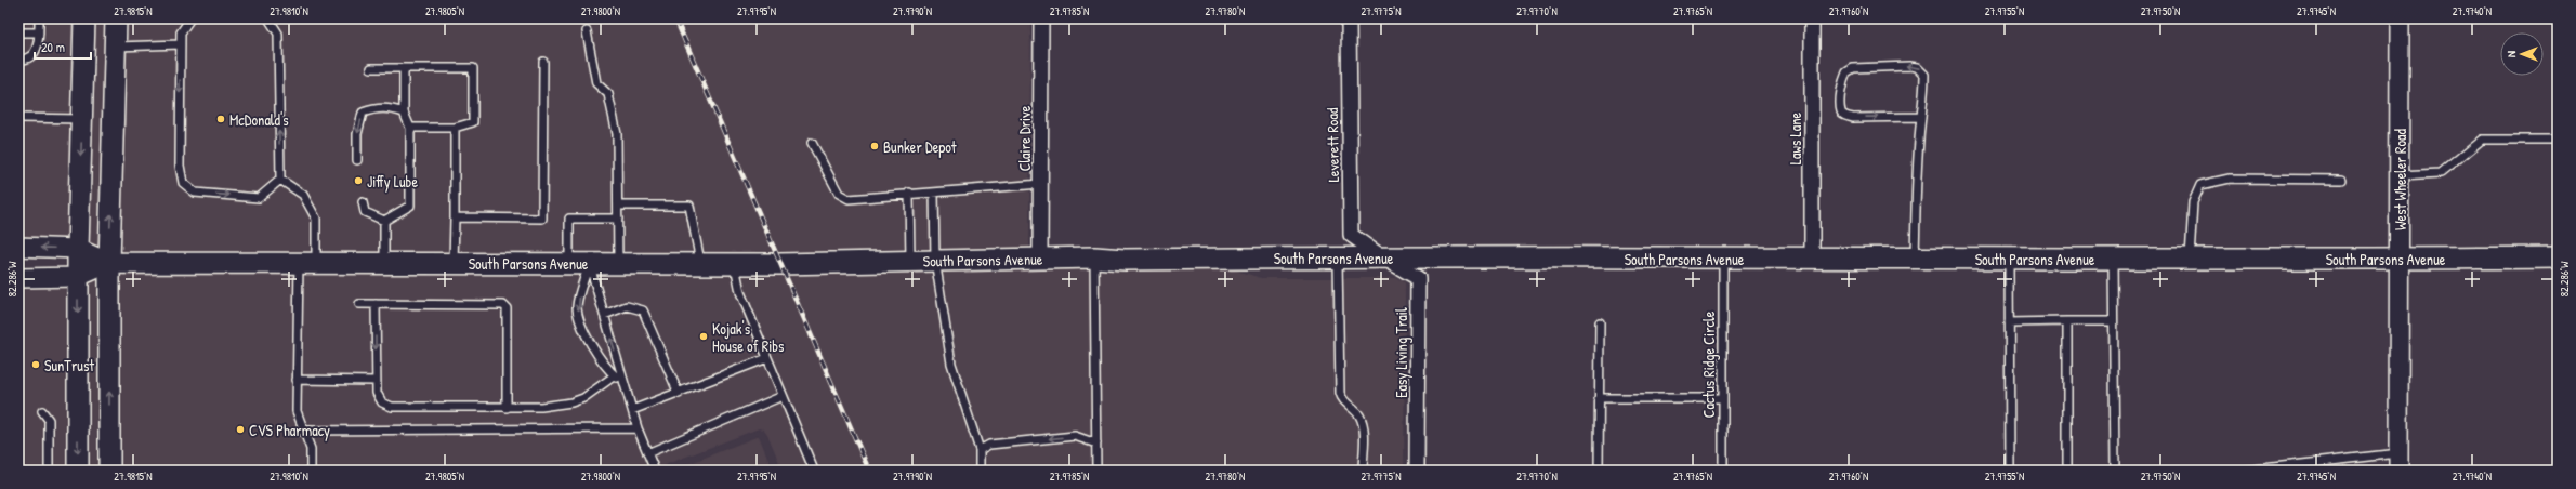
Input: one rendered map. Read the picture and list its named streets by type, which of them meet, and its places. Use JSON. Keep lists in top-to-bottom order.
{
  "streets": {
    "main road": ["South Parsons Avenue"],
    "street": [
      "Claire Drive",
      "Laws Lane",
      "Leverett Road",
      "West Wheeler Road",
      "Easy Living Trail"
    ],
    "lane": ["Cactus Ridge Circle"]
  },
  "crossings": [
    ["Claire Drive", "South Parsons Avenue"],
    ["Laws Lane", "South Parsons Avenue"],
    ["Leverett Road", "South Parsons Avenue"],
    ["Leverett Road", "Easy Living Trail"],
    ["West Wheeler Road", "South Parsons Avenue"],
    ["South Parsons Avenue", "Easy Living Trail"],
    ["South Parsons Avenue", "Cactus Ridge Circle"]
  ],
  "places": [
    "McDonald's",
    "Bunker Depot",
    "Jiffy Lube",
    "Kojak's House of Ribs",
    "SunTrust",
    "CVS Pharmacy"
  ],
  "scale_bar": "20 m",
  "north": "left",
  "coordinates": [
    "27.9815°N",
    "27.9810°N",
    "27.9805°N",
    "27.9800°N",
    "27.9795°N",
    "27.9790°N",
    "27.9785°N",
    "27.9780°N",
    "27.9775°N",
    "27.9770°N",
    "27.9765°N",
    "27.9760°N",
    "27.9755°N",
    "27.9750°N",
    "27.9745°N",
    "27.9740°N",
    "82.286°W"
  ]
}
